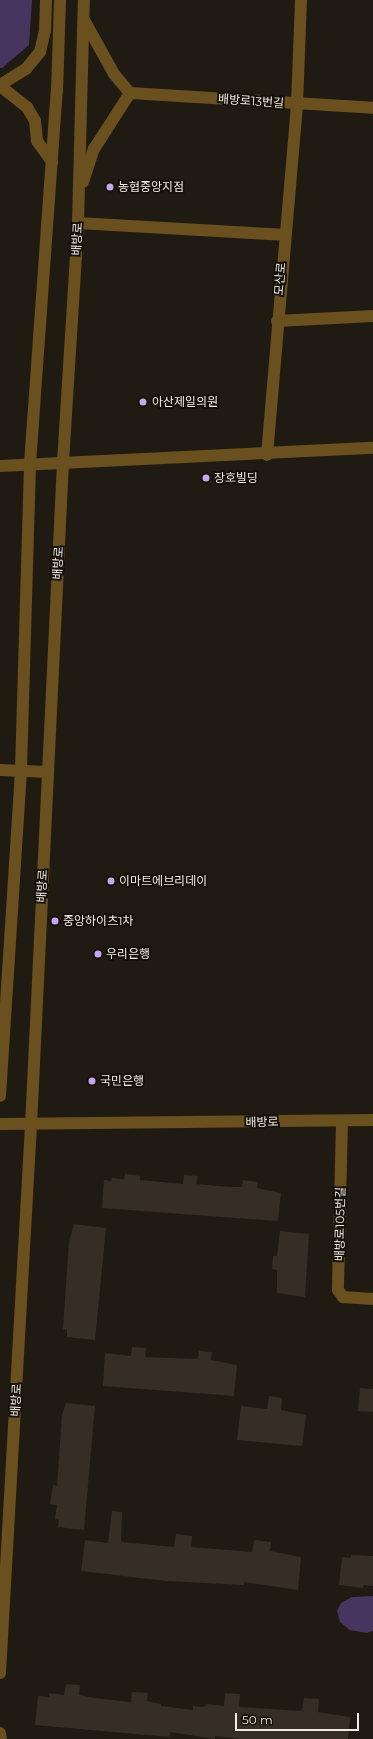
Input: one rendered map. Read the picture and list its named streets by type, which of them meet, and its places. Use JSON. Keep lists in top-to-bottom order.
{
  "streets": {
    "street": [
      "배방로13번길",
      "배방로",
      "모산로",
      "배방로105번길"
    ]
  },
  "crossings": [
    ["배방로13번길", "모산로"],
    ["배방로", "배방로105번길"]
  ],
  "places": [
    "농협중앙지점",
    "아산제일의원",
    "장호빌딩",
    "이마트에브리데이",
    "중앙하이츠1차",
    "우리은행",
    "국민은행"
  ],
  "scale_bar": "50 m"
}
